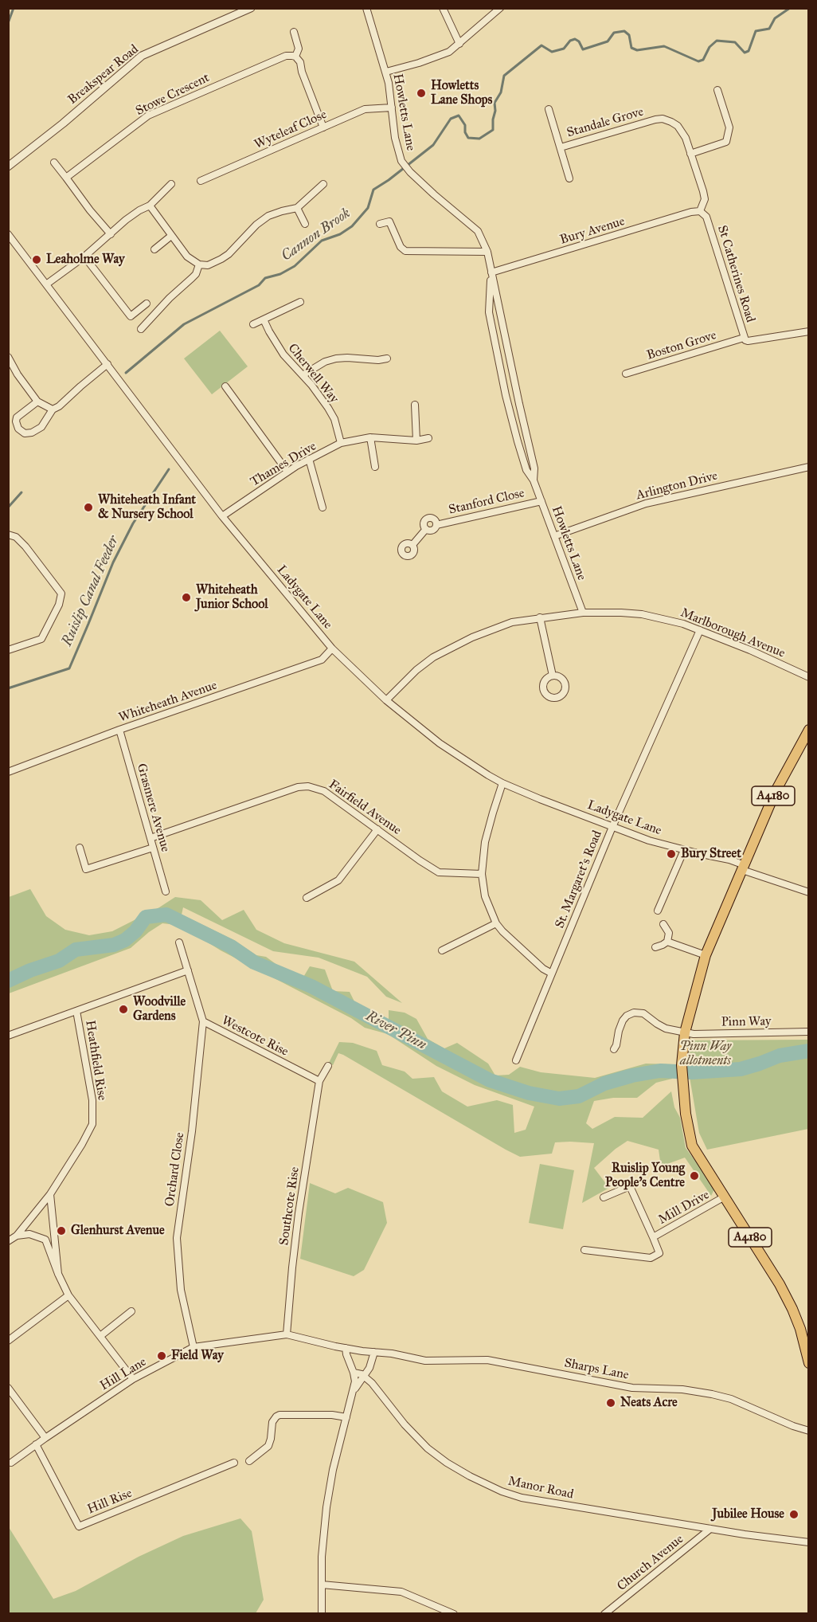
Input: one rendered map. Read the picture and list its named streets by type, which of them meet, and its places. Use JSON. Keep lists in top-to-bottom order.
{
  "streets": {
    "main road": ["A4180"],
    "street": [
      "Breakspear Road",
      "Stowe Crescent",
      "Howletts Lane",
      "Standale Grove",
      "Wyteleaf Close",
      "Bury Avenue",
      "St Catherines Road",
      "Boston Grove",
      "Cherwell Way",
      "Thames Drive",
      "Arlington Drive",
      "Stanford Close",
      "Ladygate Lane",
      "Marlborough Avenue",
      "Whiteheath Avenue",
      "Grasmere Avenue",
      "Fairfield Avenue",
      "St. Margaret's Road",
      "Pinn Way",
      "Westcote Rise",
      "Heathfield Rise",
      "Orchard Close",
      "Southcote Rise",
      "Mill Drive",
      "Sharps Lane",
      "Hill Lane",
      "Manor Road",
      "Hill Rise",
      "Church Avenue"
    ]
  },
  "crossings": [
    ["Howletts Lane", "Wyteleaf Close"],
    ["Howletts Lane", "Bury Avenue"],
    ["Howletts Lane", "Arlington Drive"],
    ["Howletts Lane", "Stanford Close"],
    ["Howletts Lane", "Marlborough Avenue"],
    ["Standale Grove", "Bury Avenue"],
    ["Standale Grove", "St Catherines Road"],
    ["Bury Avenue", "St Catherines Road"],
    ["St Catherines Road", "Boston Grove"],
    ["Cherwell Way", "Thames Drive"],
    ["Thames Drive", "Ladygate Lane"],
    ["Ladygate Lane", "Marlborough Avenue"],
    ["Ladygate Lane", "Whiteheath Avenue"],
    ["Ladygate Lane", "A4180"],
    ["Ladygate Lane", "St. Margaret's Road"],
    ["Marlborough Avenue", "St. Margaret's Road"],
    ["Whiteheath Avenue", "Grasmere Avenue"],
    ["A4180", "Pinn Way"],
    ["A4180", "Mill Drive"],
    ["Grasmere Avenue", "Fairfield Avenue"],
    ["Westcote Rise", "Orchard Close"],
    ["Westcote Rise", "Southcote Rise"],
    ["Orchard Close", "Hill Lane"],
    ["Southcote Rise", "Hill Lane"],
    ["Sharps Lane", "Hill Lane"],
    ["Hill Lane", "Hill Rise"],
    ["Manor Road", "Church Avenue"]
  ],
  "water": ["Cannon Brook", "Ruislip Canal Feeder", "River Pinn"],
  "parks": ["Pinn Way allotments"],
  "places": [
    "Howletts Lane Shops",
    "Leaholme Way",
    "Whiteheath Infant & Nursery School",
    "Whiteheath Junior School",
    "Bury Street",
    "Woodville Gardens",
    "Ruislip Young People's Centre",
    "Glenhurst Avenue",
    "Field Way",
    "Neats Acre",
    "Jubilee House"
  ]
}
